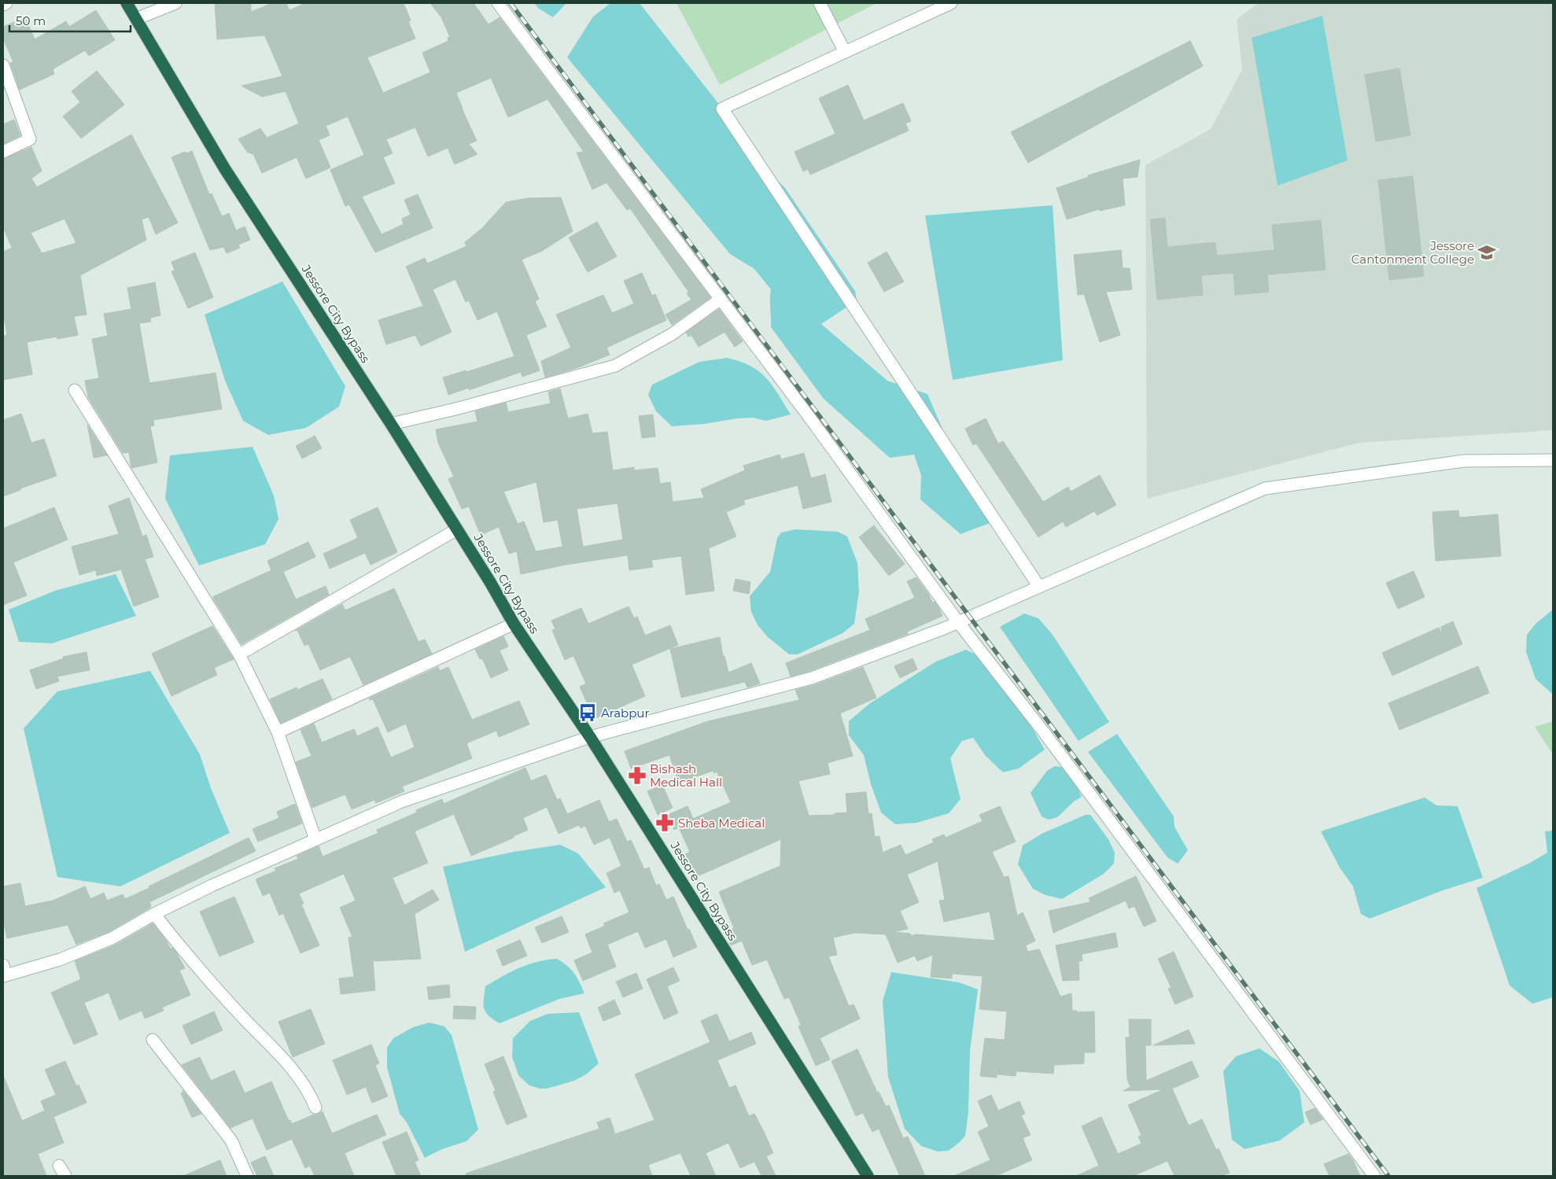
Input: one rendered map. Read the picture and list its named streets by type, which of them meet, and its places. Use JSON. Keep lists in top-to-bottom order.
{
  "streets": {
    "highway": ["Jessore City Bypass"]
  },
  "places": {
    "school or university": ["Jessore Cantonment College"],
    "bus stop": ["Arabpur"],
    "pharmacy": ["Bishash Medical Hall", "Sheba Medical"]
  },
  "scale_bar": "50 m"
}
